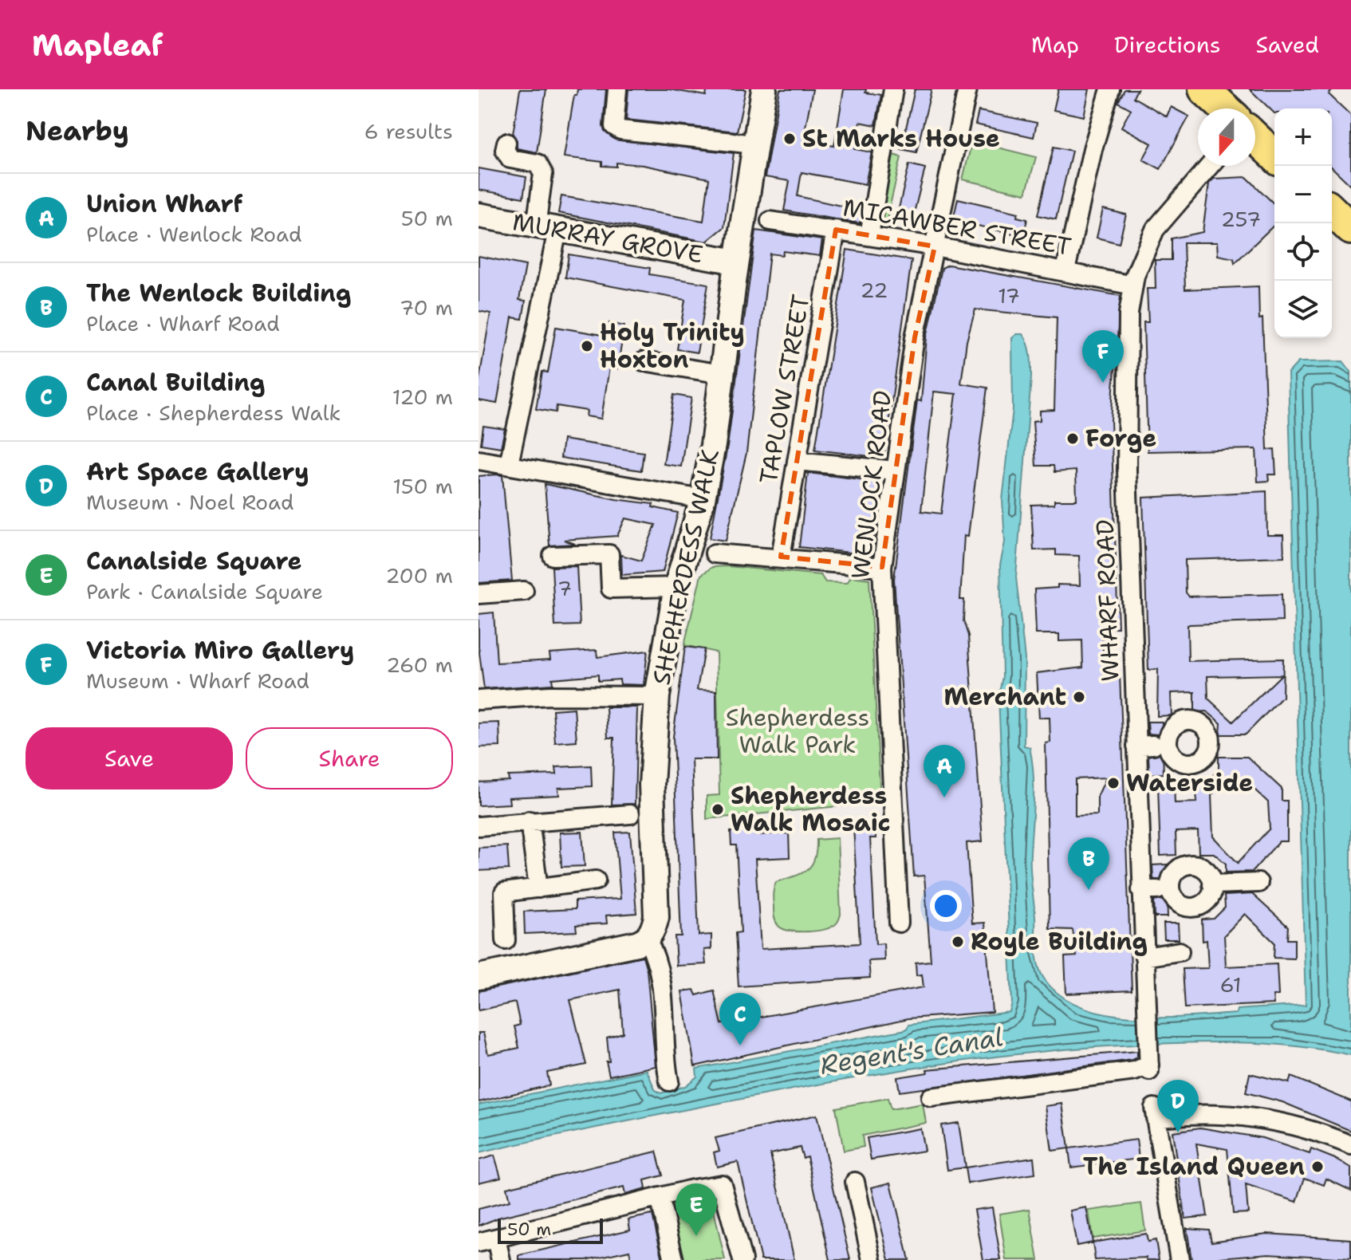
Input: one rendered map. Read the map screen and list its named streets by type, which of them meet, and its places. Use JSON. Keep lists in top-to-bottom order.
{
  "streets": {
    "main road": ["MURRAY GROVE", "SHEPHERDESS WALK"],
    "street": [
      "MICAWBER STREET",
      "TAPLOW STREET",
      "WENLOCK ROAD",
      "WHARF ROAD"
    ]
  },
  "crossings": [
    ["MICAWBER STREET", "TAPLOW STREET"],
    ["MICAWBER STREET", "WENLOCK ROAD"],
    ["MICAWBER STREET", "WHARF ROAD"],
    ["MURRAY GROVE", "SHEPHERDESS WALK"]
  ],
  "water": ["Regent's Canal"],
  "parks": ["Shepherdess Walk Park"],
  "places": [
    "St Marks House",
    "Holy Trinity Hoxton",
    "Forge",
    "Merchant",
    "Waterside",
    "Shepherdess Walk Mosaic",
    "Royle Building",
    "The Island Queen"
  ],
  "house_numbers": [
    "257",
    "22",
    "17",
    "7",
    "61"
  ],
  "scale_bar": "50 m",
  "north": "bottom",
  "page": {
    "header": "Mapleaf",
    "nav": ["Map", "Directions", "Saved"],
    "heading": ["Nearby", "6 results"],
    "map_buttons": ["+", "−"],
    "list": [
      {
        "mark": "A",
        "name": "Union Wharf",
        "note": "Place · Wenlock Road",
        "value": "50 m"
      },
      {
        "mark": "B",
        "name": "The Wenlock Building",
        "note": "Place · Wharf Road",
        "value": "70 m"
      },
      {
        "mark": "C",
        "name": "Canal Building",
        "note": "Place · Shepherdess Walk",
        "value": "120 m"
      },
      {
        "mark": "D",
        "name": "Art Space Gallery",
        "note": "Museum · Noel Road",
        "value": "150 m"
      },
      {
        "mark": "E",
        "name": "Canalside Square",
        "note": "Park · Canalside Square",
        "value": "200 m"
      },
      {
        "mark": "F",
        "name": "Victoria Miro Gallery",
        "note": "Museum · Wharf Road",
        "value": "260 m"
      }
    ],
    "pins": [
      "F",
      "A",
      "B",
      "C",
      "D",
      "E"
    ],
    "buttons": ["Save", "Share"],
    "scale": "50 m"
  }
}
